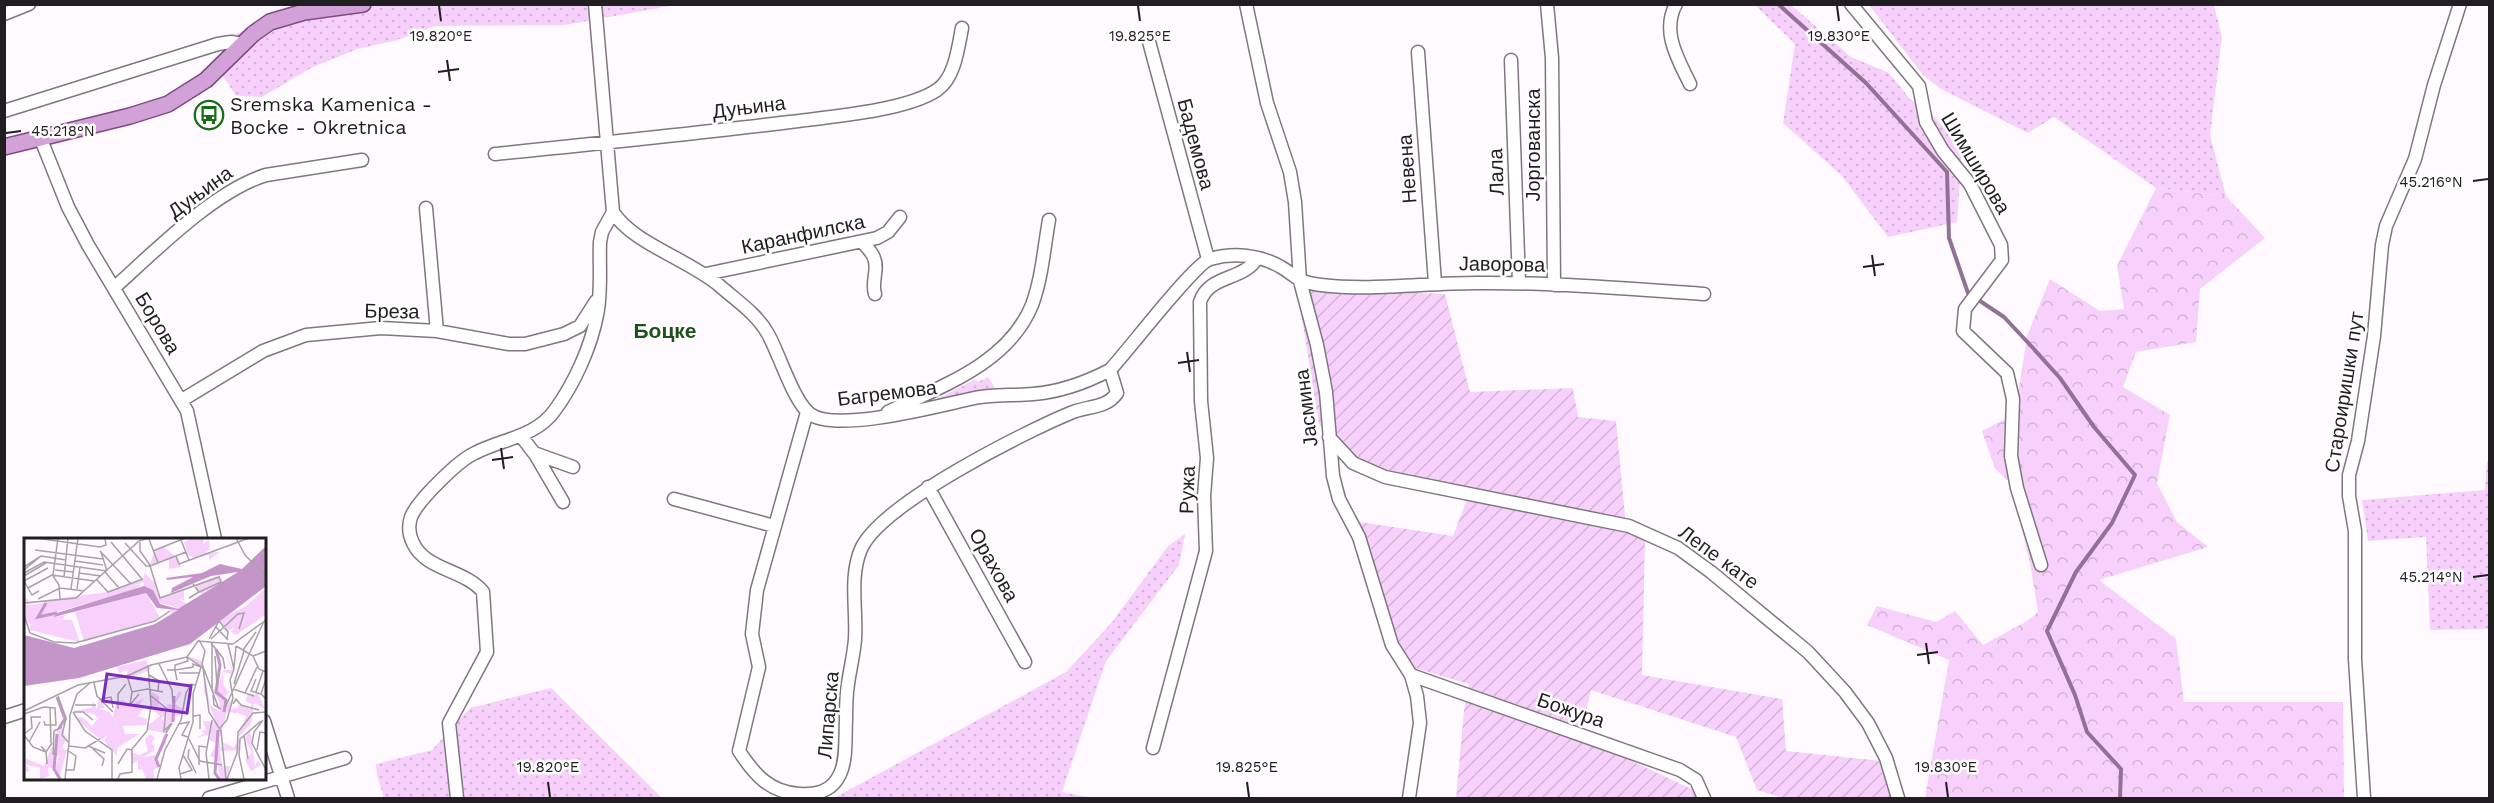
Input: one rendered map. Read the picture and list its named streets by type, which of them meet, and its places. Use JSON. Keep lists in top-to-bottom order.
{
  "streets": {
    "street": [
      "Дуњина",
      "Бадемова",
      "Јоргованска",
      "Шимширова",
      "Невена",
      "Лала",
      "Каранфилска",
      "Јаворова",
      "Бреза",
      "Борова",
      "Староиришки пут",
      "Багремова",
      "Јасмина",
      "Ружа",
      "Лепе кате",
      "Орахова",
      "Божура",
      "Липарска"
    ]
  },
  "crossings": [
    ["Дуњина", "Борова"],
    ["Бадемова", "Багремова"],
    ["Јоргованска", "Јаворова"],
    ["Невена", "Јаворова"],
    ["Лала", "Јаворова"],
    ["Јаворова", "Јасмина"],
    ["Бреза", "Борова"],
    ["Багремова", "Липарска"],
    ["Јасмина", "Лепе кате"],
    ["Јасмина", "Божура"],
    ["Орахова", "Липарска"]
  ],
  "districts": ["Боцке"],
  "places": {
    "bus stop": ["Sremska Kamenica - Bocke - Okretnica"]
  },
  "coordinates": [
    "19.820°E",
    "19.825°E",
    "19.830°E",
    "45.218°N",
    "45.216°N",
    "45.214°N"
  ]
}
